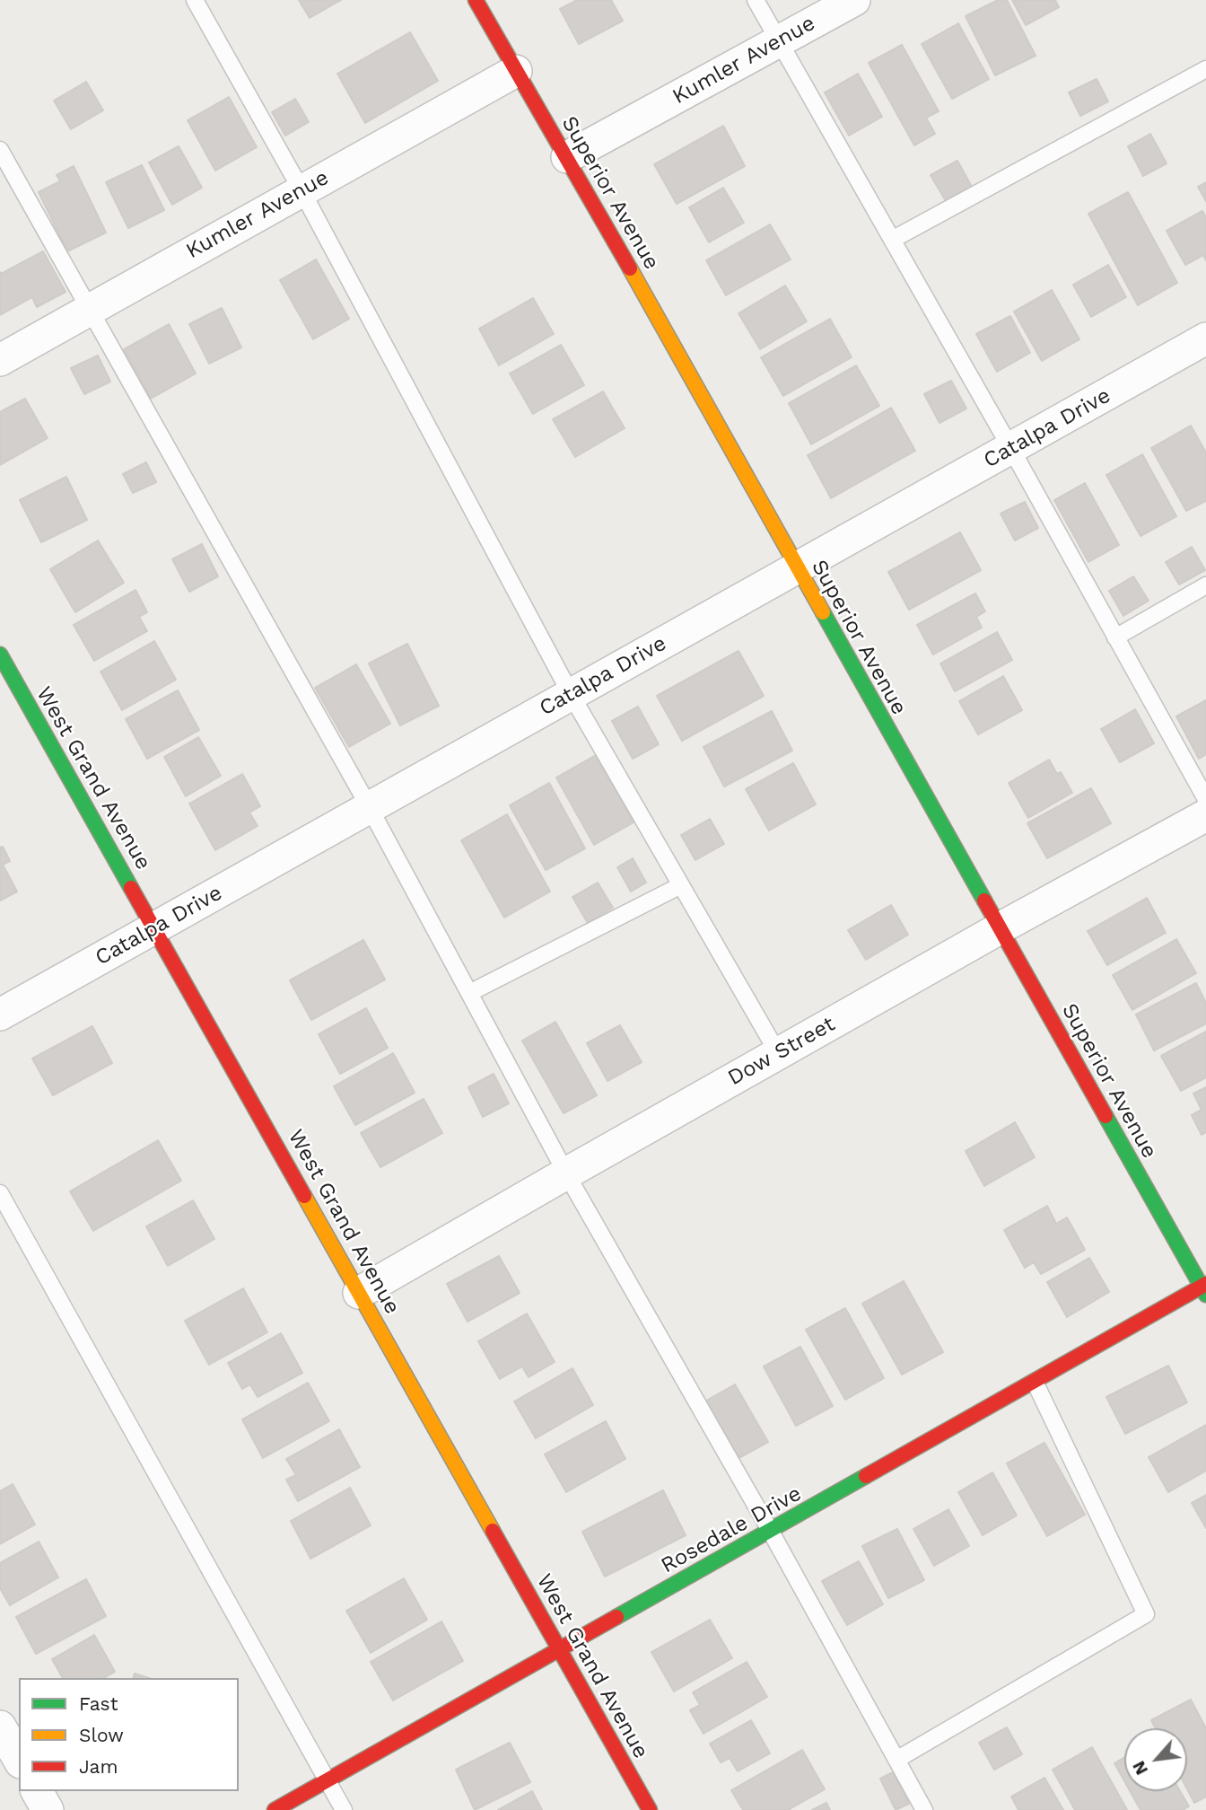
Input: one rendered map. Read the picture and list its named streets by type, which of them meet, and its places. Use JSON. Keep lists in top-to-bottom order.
{
  "streets": {
    "street": [
      "Kumler Avenue",
      "Superior Avenue",
      "Catalpa Drive",
      "West Grand Avenue",
      "Dow Street",
      "Rosedale Drive"
    ]
  },
  "crossings": [
    ["Kumler Avenue", "Superior Avenue"],
    ["Superior Avenue", "Catalpa Drive"],
    ["Superior Avenue", "Dow Street"],
    ["Superior Avenue", "Rosedale Drive"],
    ["Catalpa Drive", "West Grand Avenue"],
    ["West Grand Avenue", "Dow Street"],
    ["West Grand Avenue", "Rosedale Drive"]
  ],
  "legend": ["Fast", "Slow", "Jam"],
  "north": "bottom left"
}
